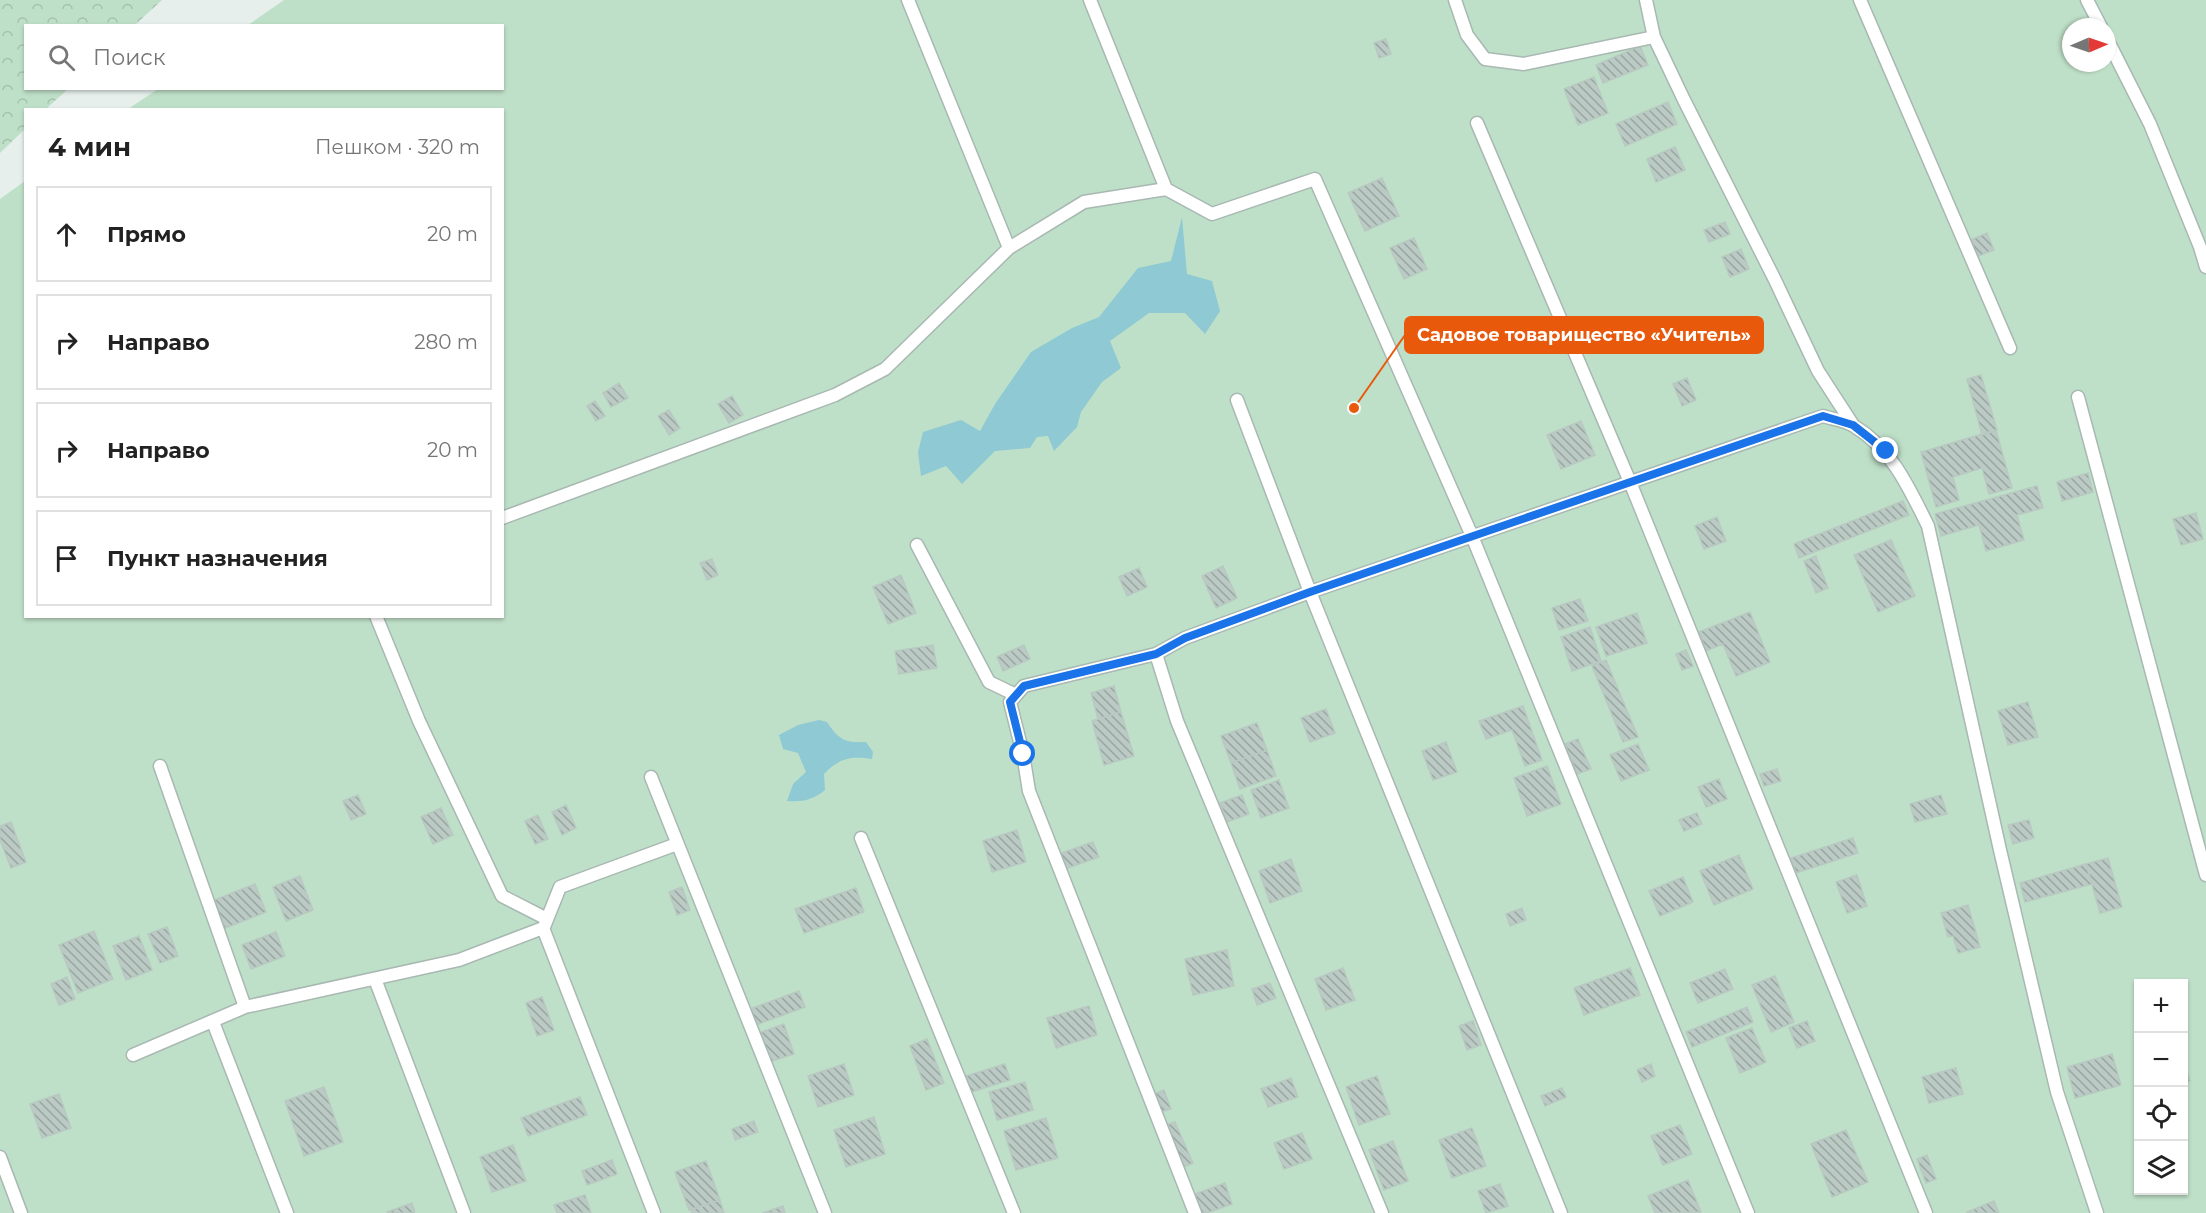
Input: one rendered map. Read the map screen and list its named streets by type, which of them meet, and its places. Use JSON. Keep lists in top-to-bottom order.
{
  "places": ["Садовое товарищество «Учитель»"],
  "north": "right",
  "page": {
    "search": "Поиск",
    "heading": ["4 мин", "Пешком · 320 m"],
    "list": [
      ["Прямо", "20 m"],
      ["Направо", "280 m"],
      ["Направо", "20 m"],
      "Пункт назначения"
    ],
    "map_buttons": ["+", "−"]
  }
}
